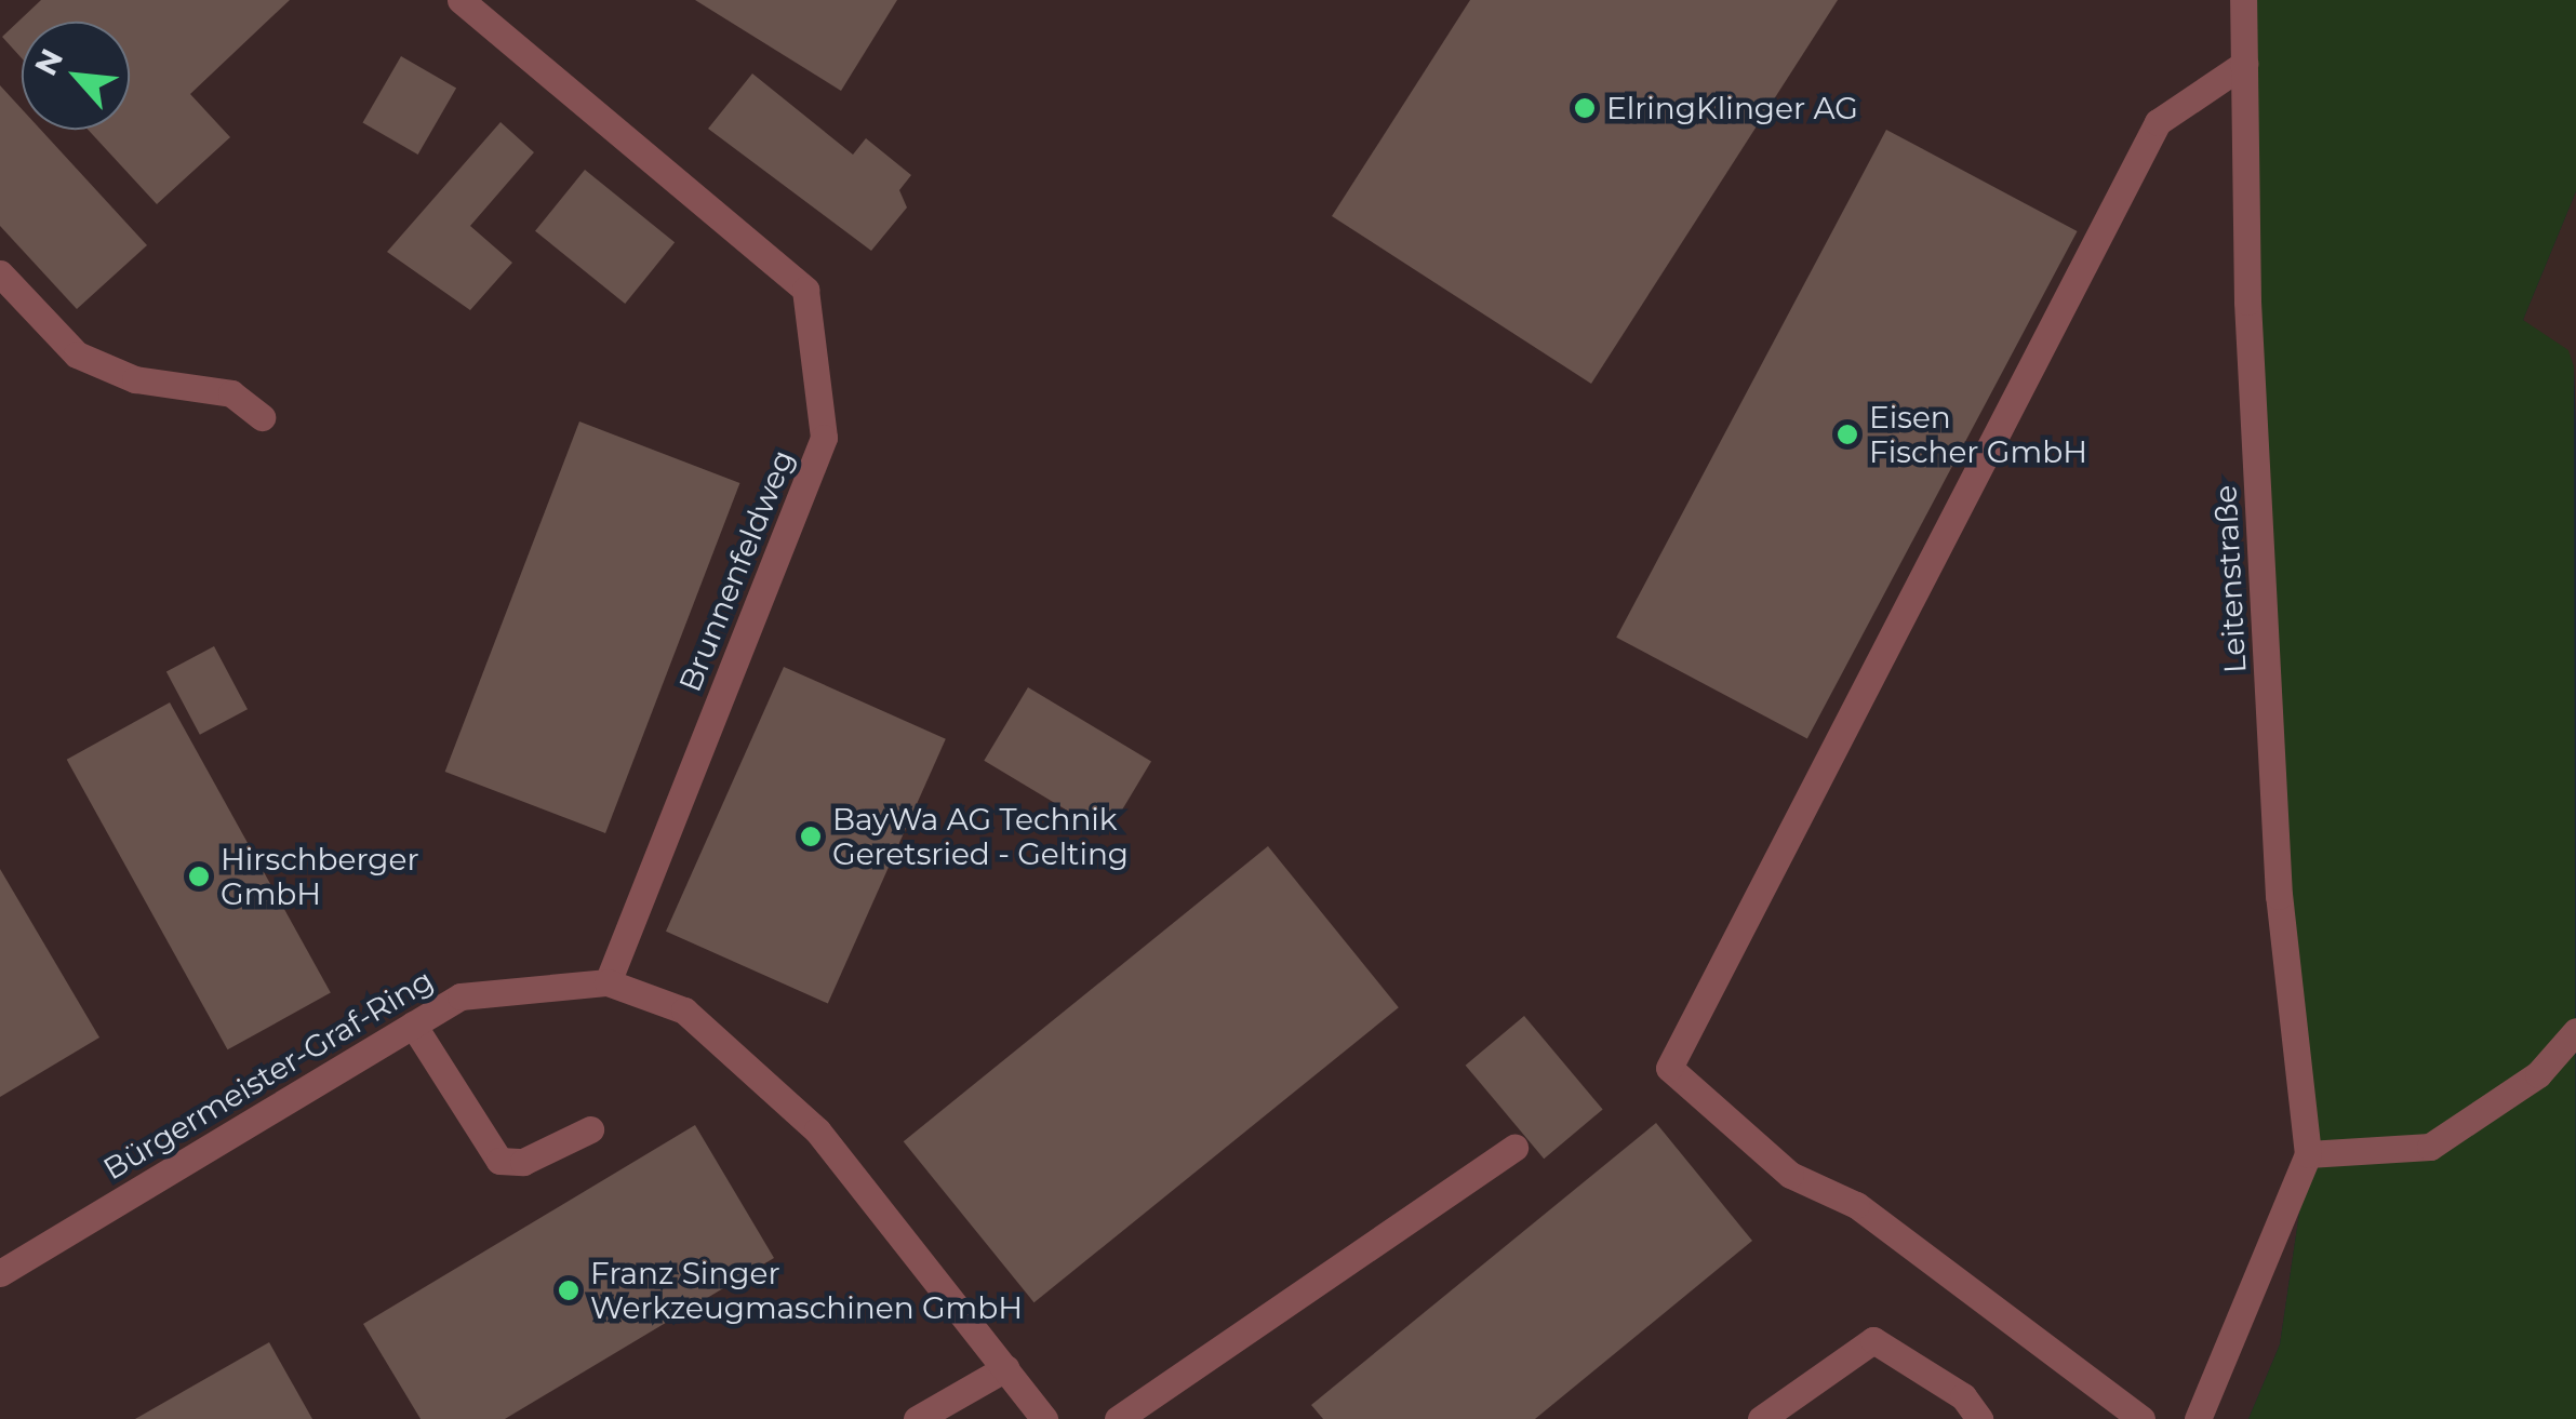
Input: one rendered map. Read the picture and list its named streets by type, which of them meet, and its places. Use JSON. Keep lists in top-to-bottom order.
{
  "streets": {
    "street": ["Brunnenfeldweg", "Leitenstraße", "Bürgermeister-Graf-Ring"]
  },
  "crossings": [
    ["Brunnenfeldweg", "Bürgermeister-Graf-Ring"]
  ],
  "places": [
    "ElringKlinger AG",
    "Eisen Fischer GmbH",
    "BayWa AG Technik Geretsried - Gelting",
    "Hirschberger GmbH",
    "Franz Singer Werkzeugmaschinen GmbH"
  ],
  "north": "top left"
}
